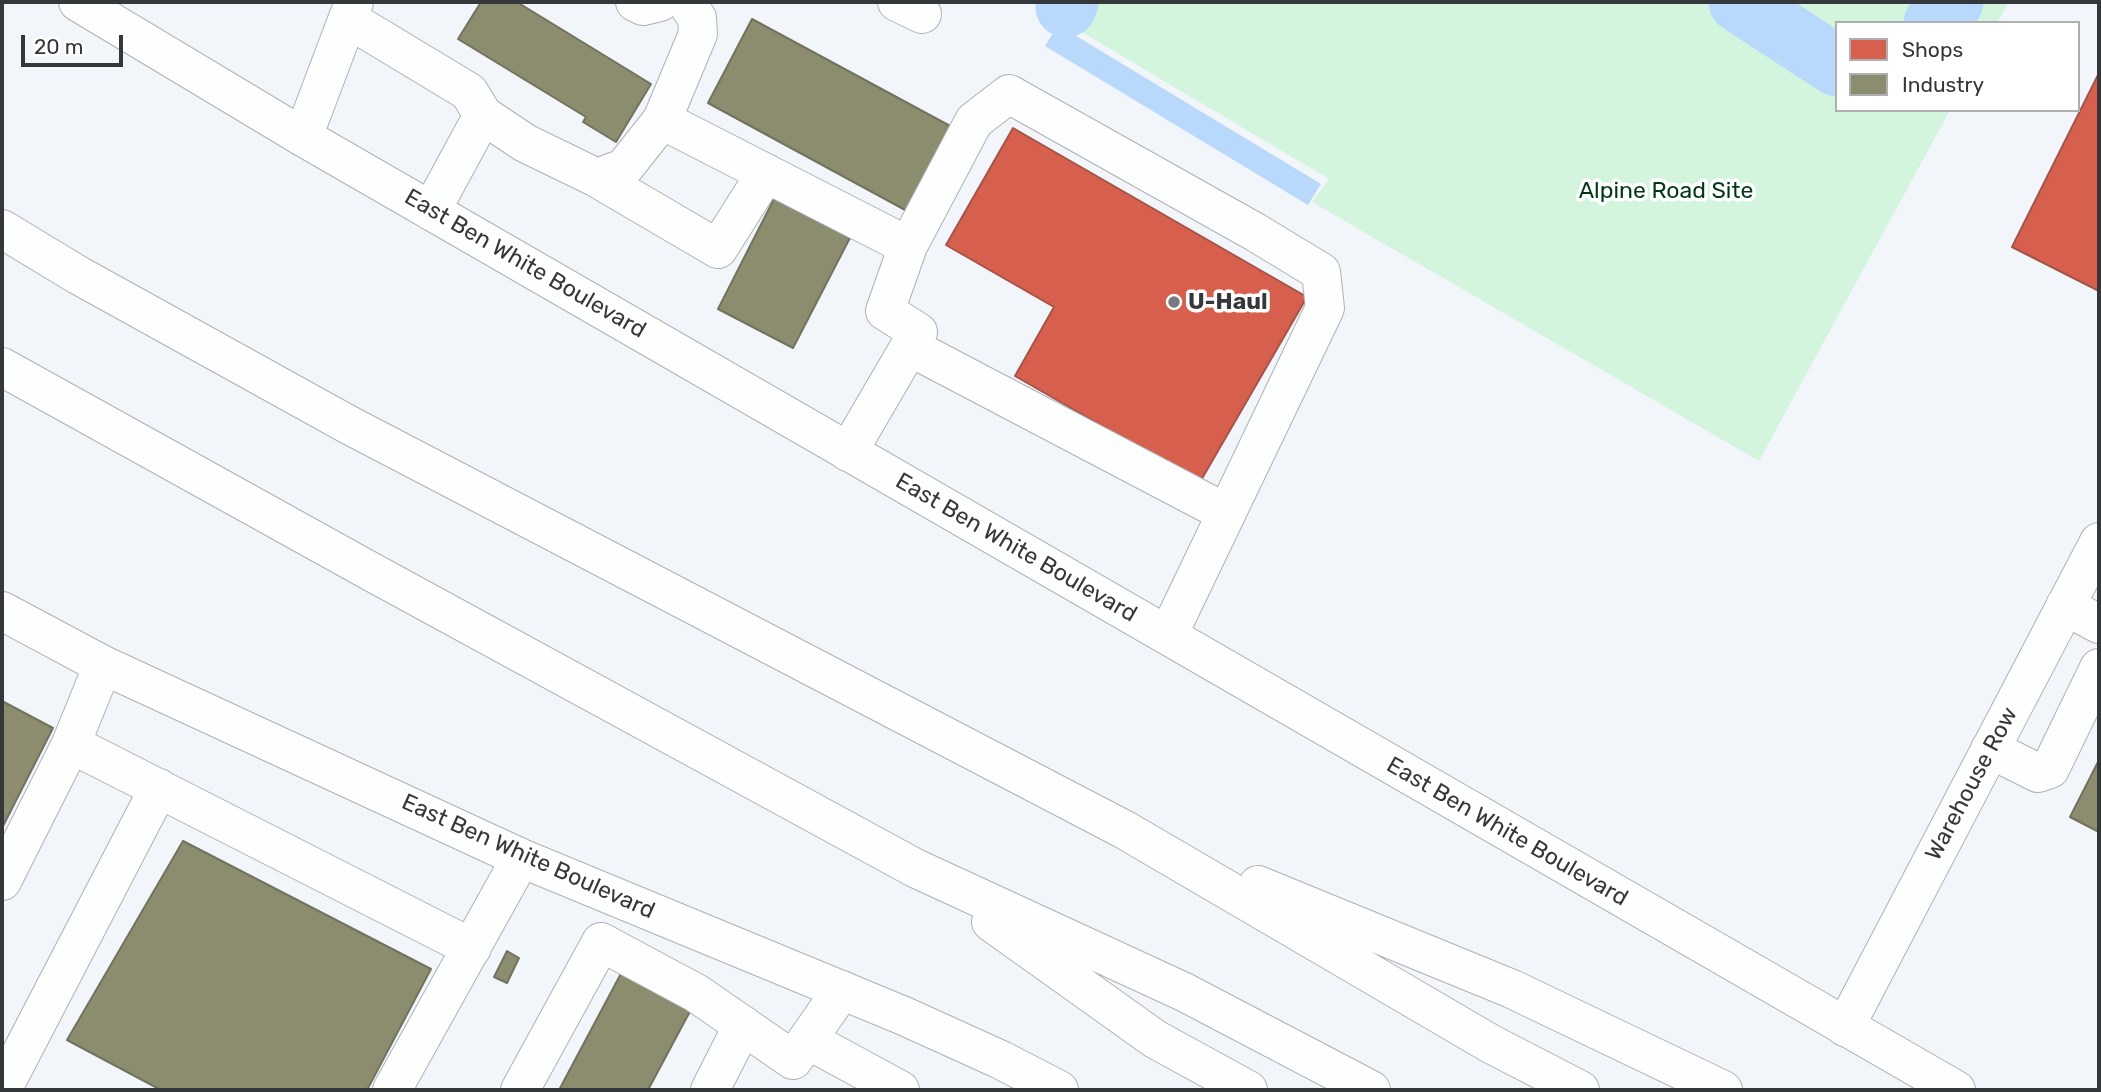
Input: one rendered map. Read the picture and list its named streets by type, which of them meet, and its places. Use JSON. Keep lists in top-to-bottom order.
{
  "streets": {
    "main road": ["East Ben White Boulevard", "Warehouse Row"]
  },
  "crossings": [
    ["East Ben White Boulevard", "Warehouse Row"]
  ],
  "parks": ["Alpine Road Site"],
  "places": ["U-Haul"],
  "legend": ["Shops", "Industry"],
  "scale_bar": "20 m"
}
